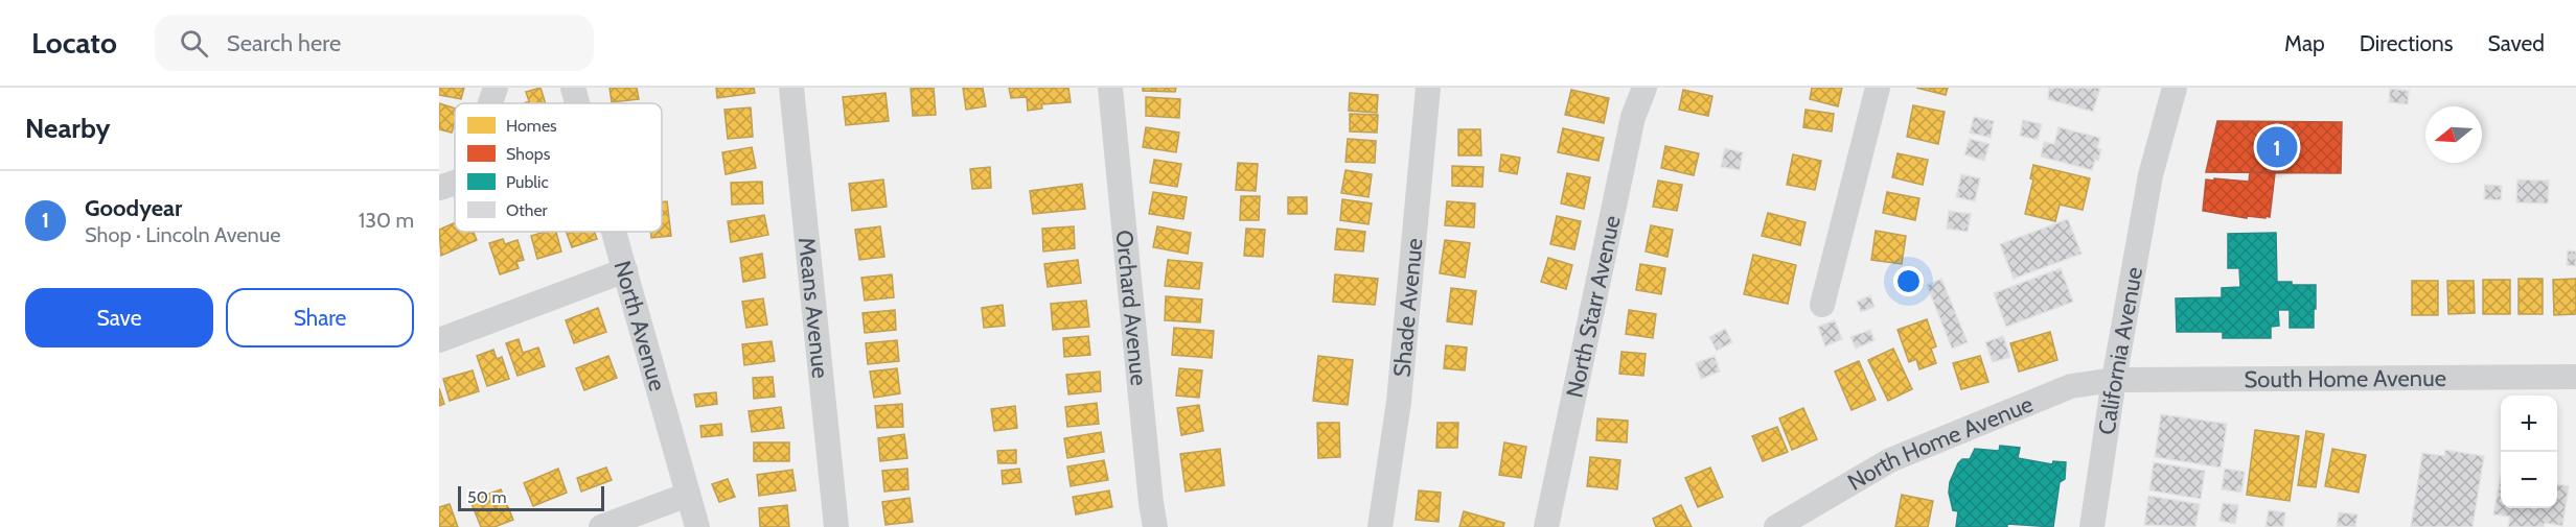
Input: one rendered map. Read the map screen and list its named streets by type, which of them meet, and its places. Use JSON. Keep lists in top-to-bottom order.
{
  "streets": {
    "street": [
      "Means Avenue",
      "North Starr Avenue",
      "Orchard Avenue",
      "Shade Avenue",
      "North Avenue",
      "California Avenue",
      "South Home Avenue",
      "North Home Avenue"
    ]
  },
  "crossings": [
    ["California Avenue", "South Home Avenue"],
    ["California Avenue", "North Home Avenue"],
    ["South Home Avenue", "North Home Avenue"]
  ],
  "legend": [
    "Homes",
    "Shops",
    "Public",
    "Other"
  ],
  "scale_bar": "50 m",
  "north": "left",
  "page": {
    "header": "Locato",
    "search": "Search here",
    "nav": ["Map", "Directions", "Saved"],
    "heading": "Nearby",
    "pins": "1",
    "list": [
      {
        "mark": "1",
        "name": "Goodyear",
        "note": "Shop · Lincoln Avenue",
        "value": "130 m"
      }
    ],
    "buttons": ["Save", "Share"],
    "map_buttons": ["+", "−"],
    "scale": "50 m"
  }
}
